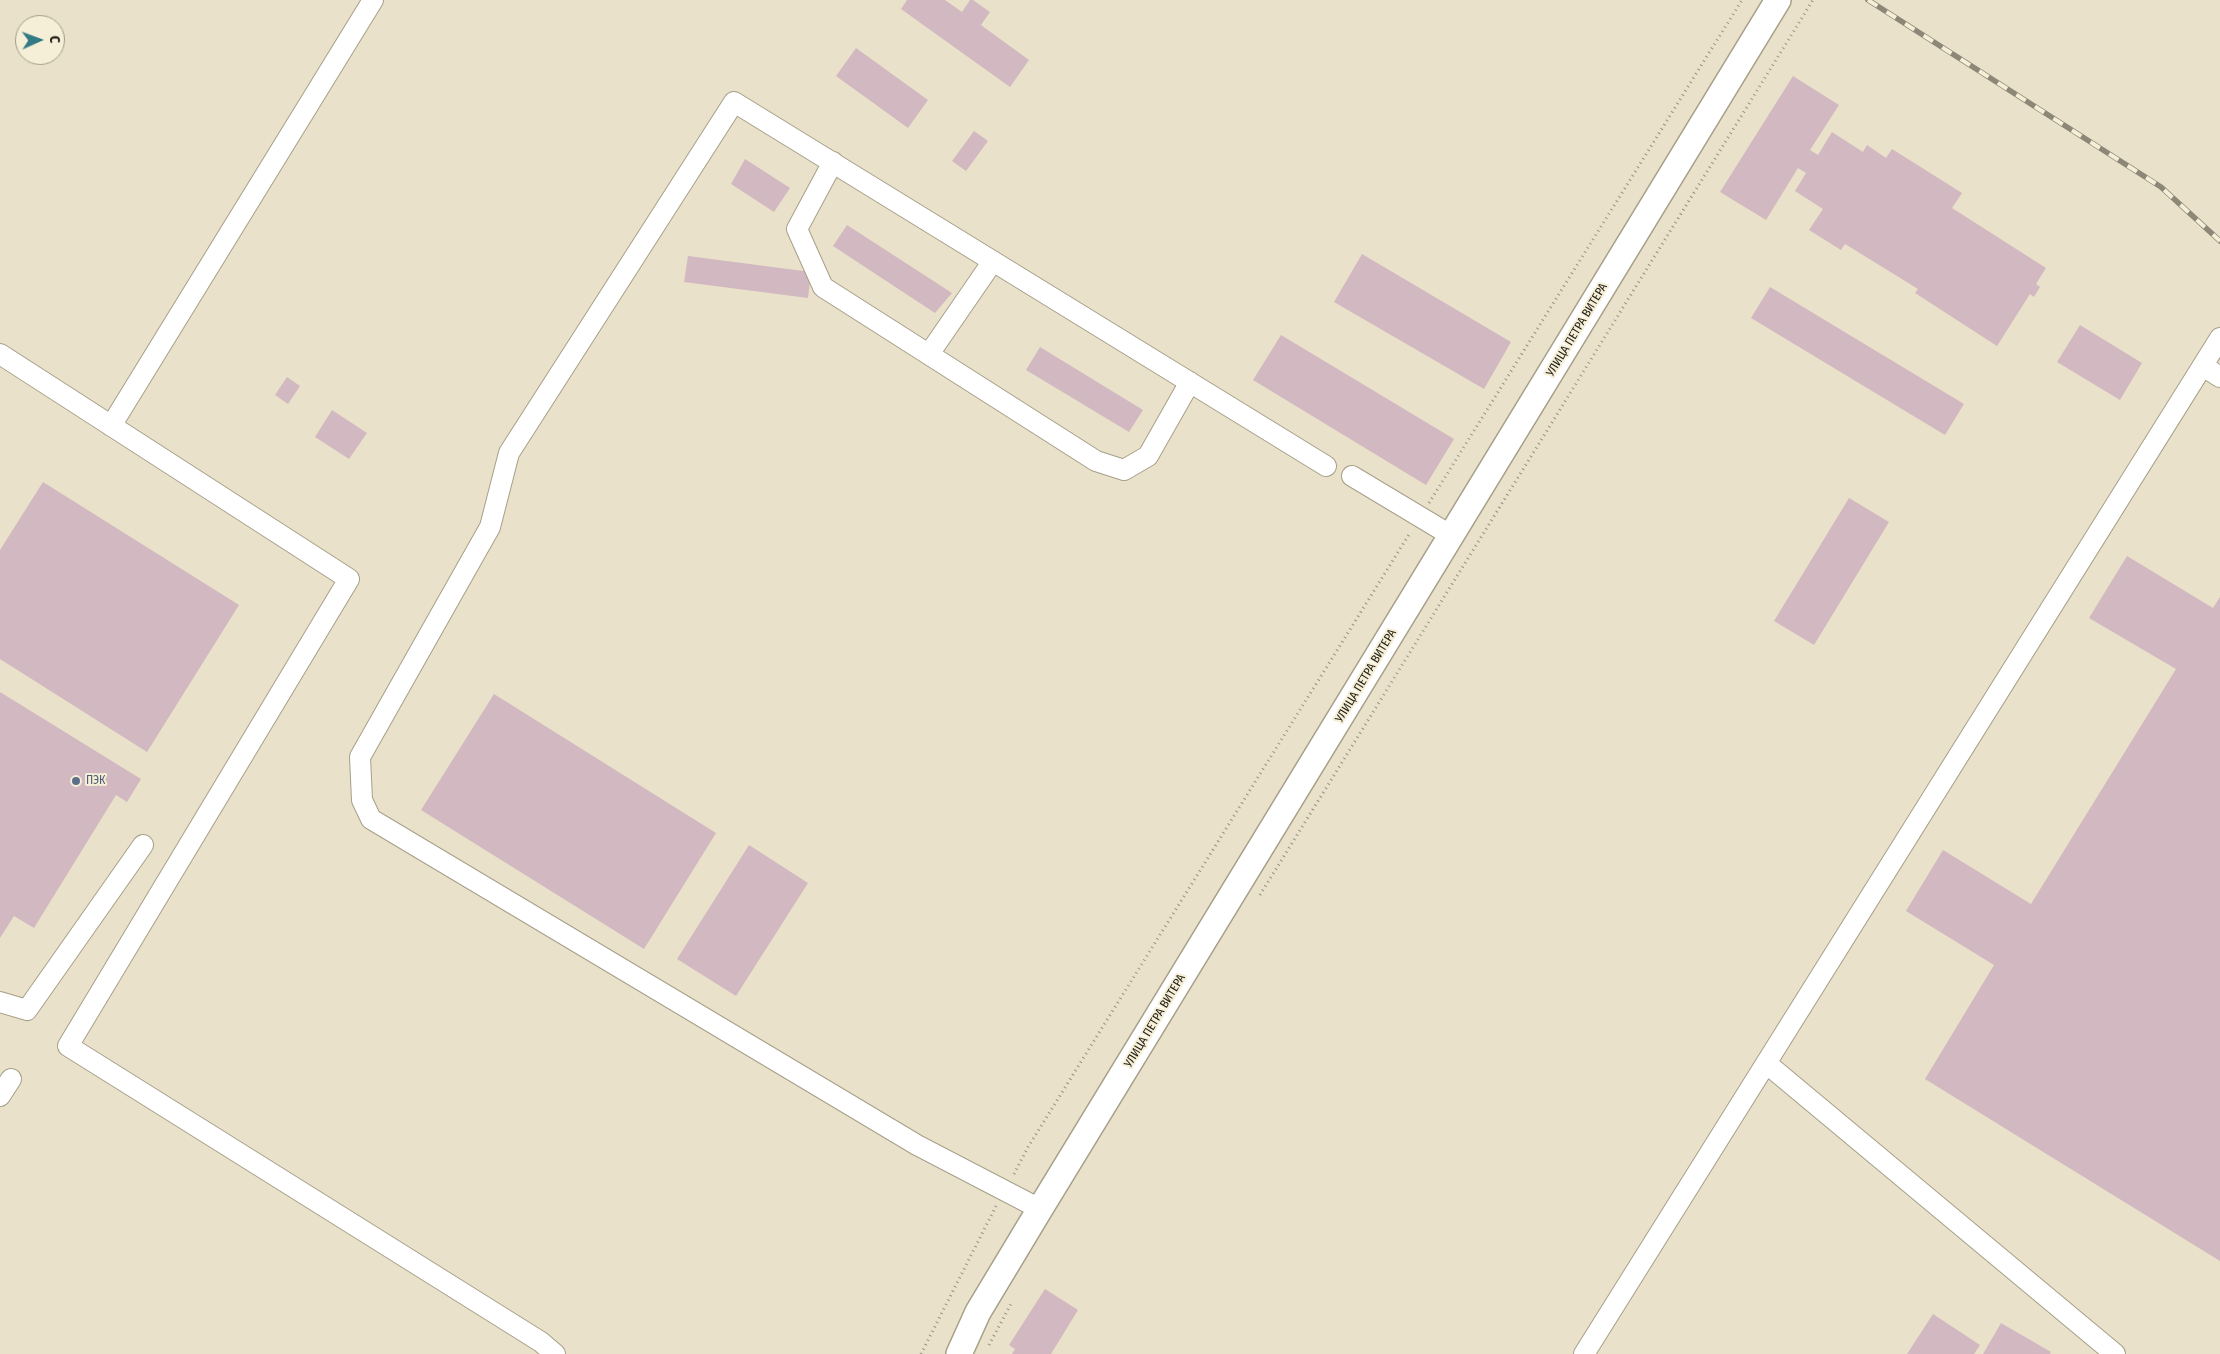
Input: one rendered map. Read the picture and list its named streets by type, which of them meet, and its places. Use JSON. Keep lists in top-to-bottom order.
{
  "streets": {
    "main road": ["УЛИЦА ПЕТРА ВИТЕРА"]
  },
  "places": ["ПЭК"],
  "north": "right"
}
